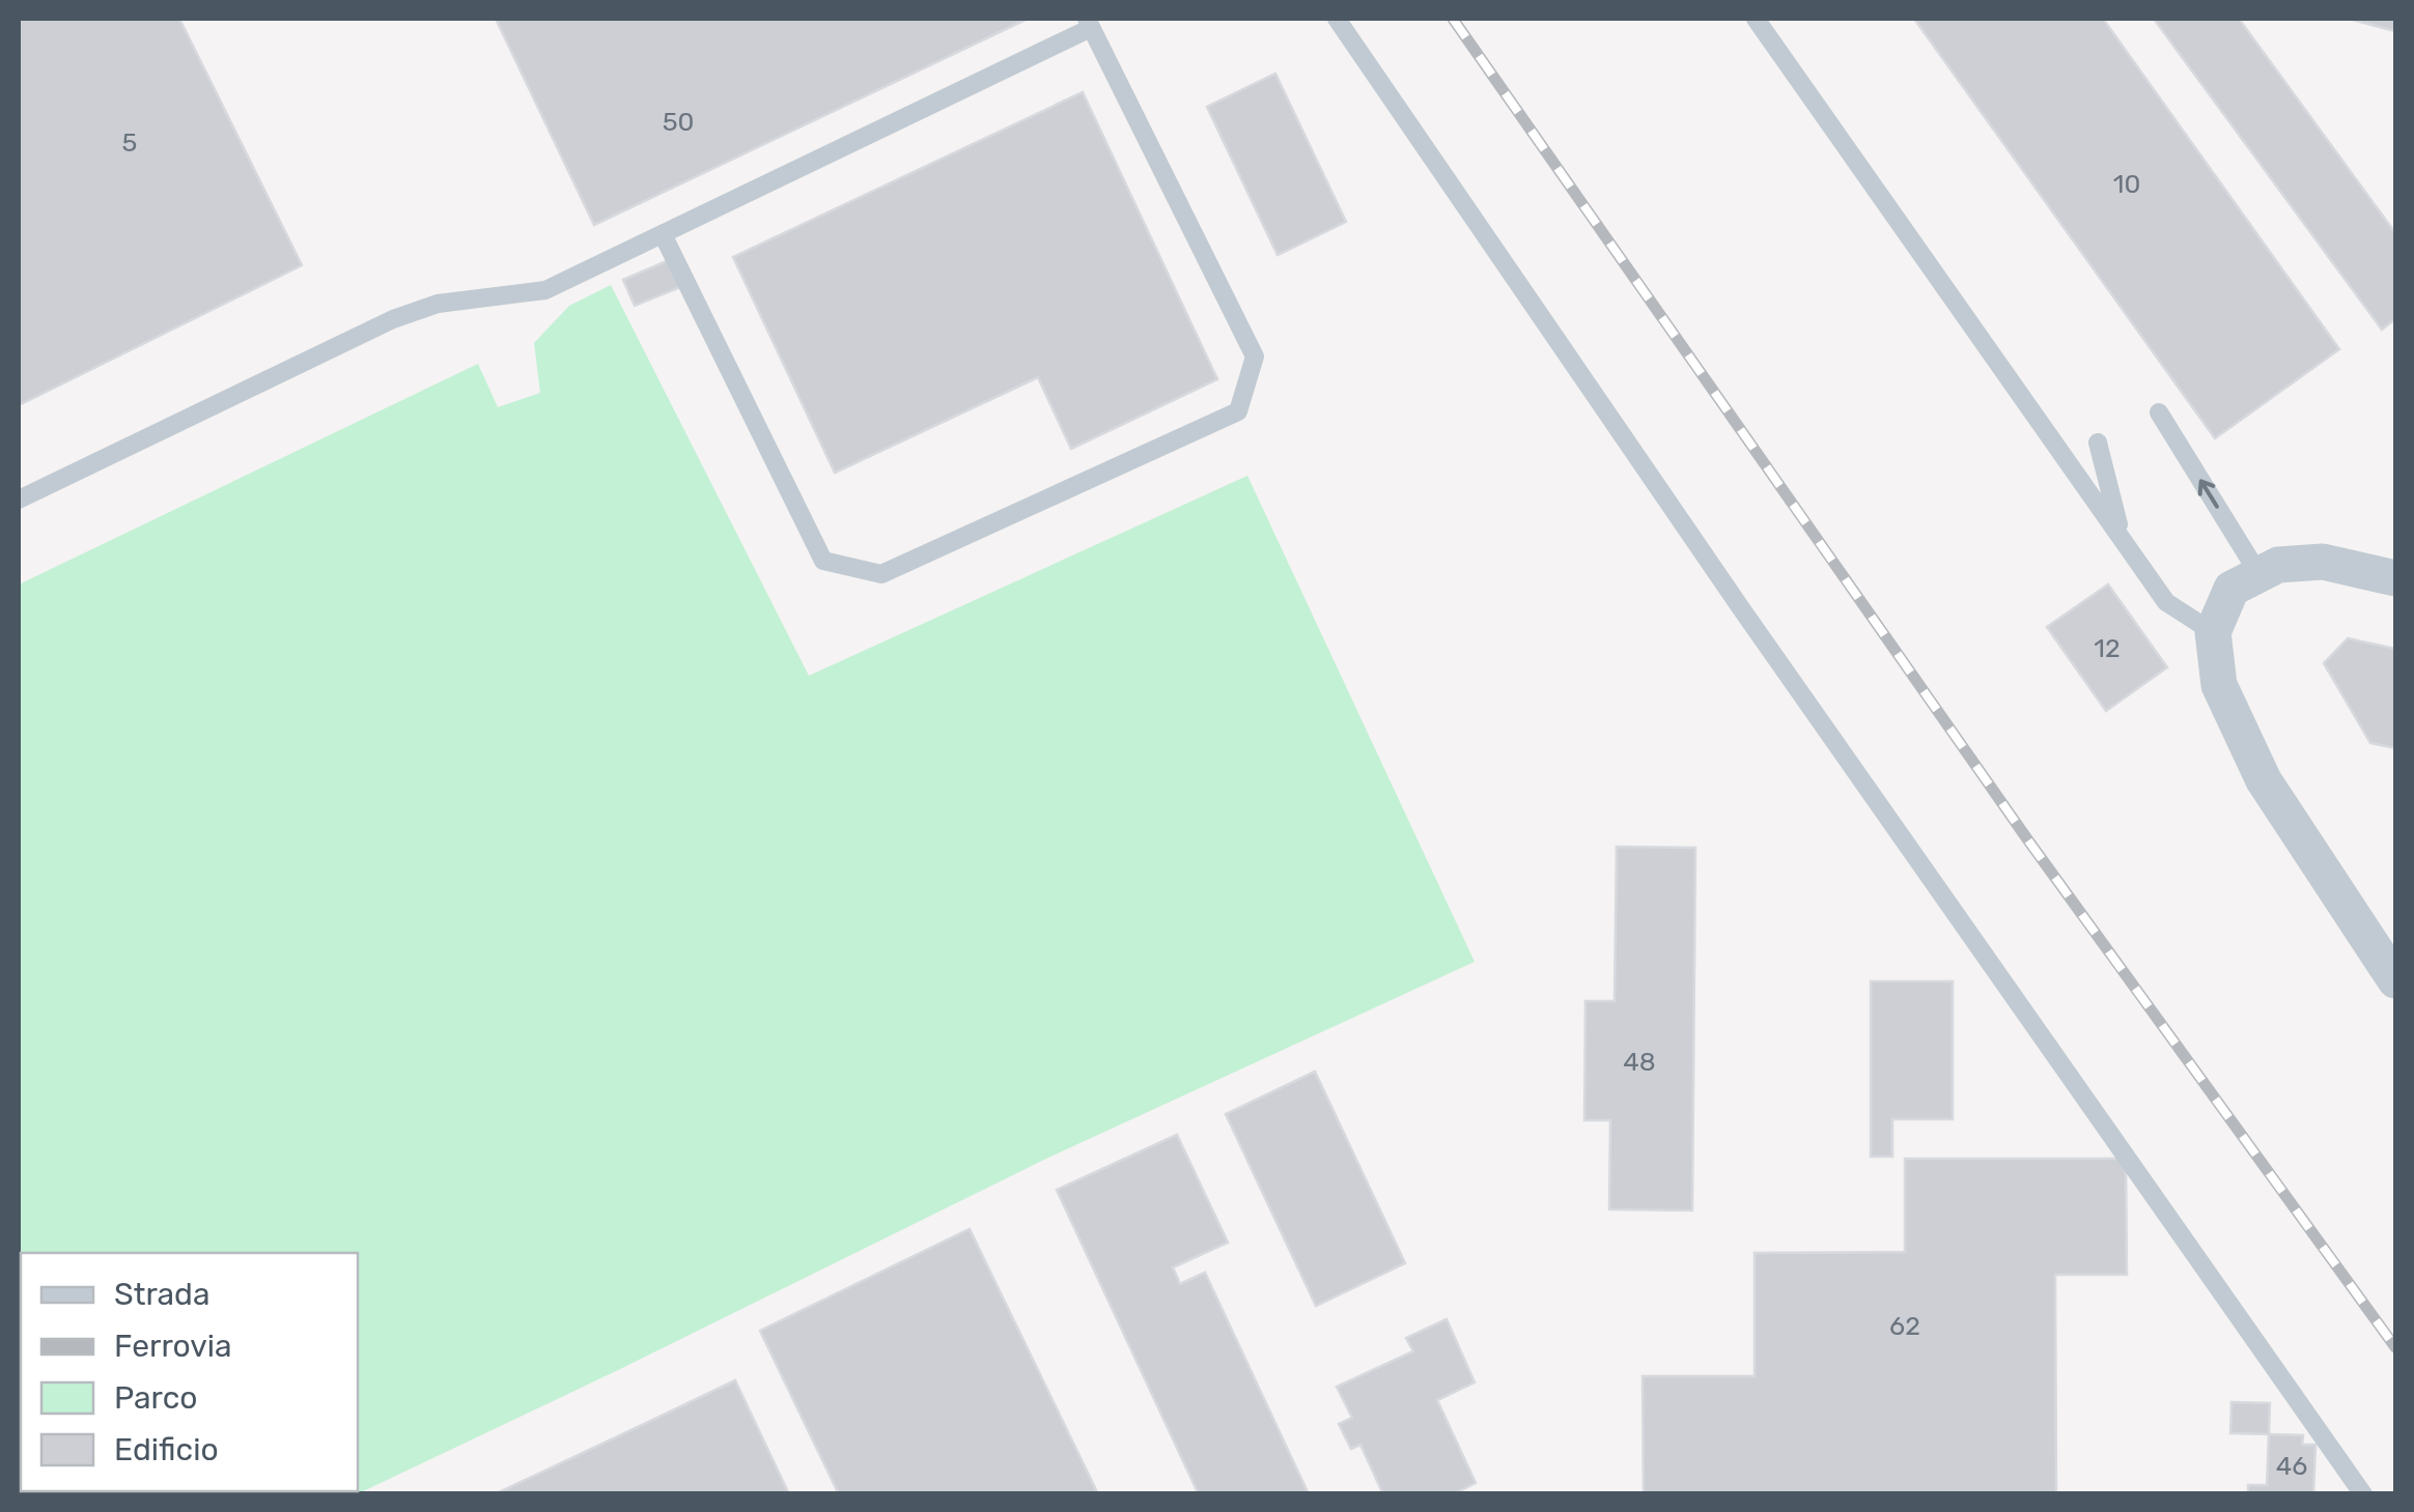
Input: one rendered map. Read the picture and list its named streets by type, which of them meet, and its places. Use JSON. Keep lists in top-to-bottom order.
{
  "house_numbers": [
    "50",
    "5",
    "10",
    "12",
    "48",
    "62",
    "46"
  ],
  "legend": [
    "Strada",
    "Ferrovia",
    "Parco",
    "Edificio"
  ]
}
